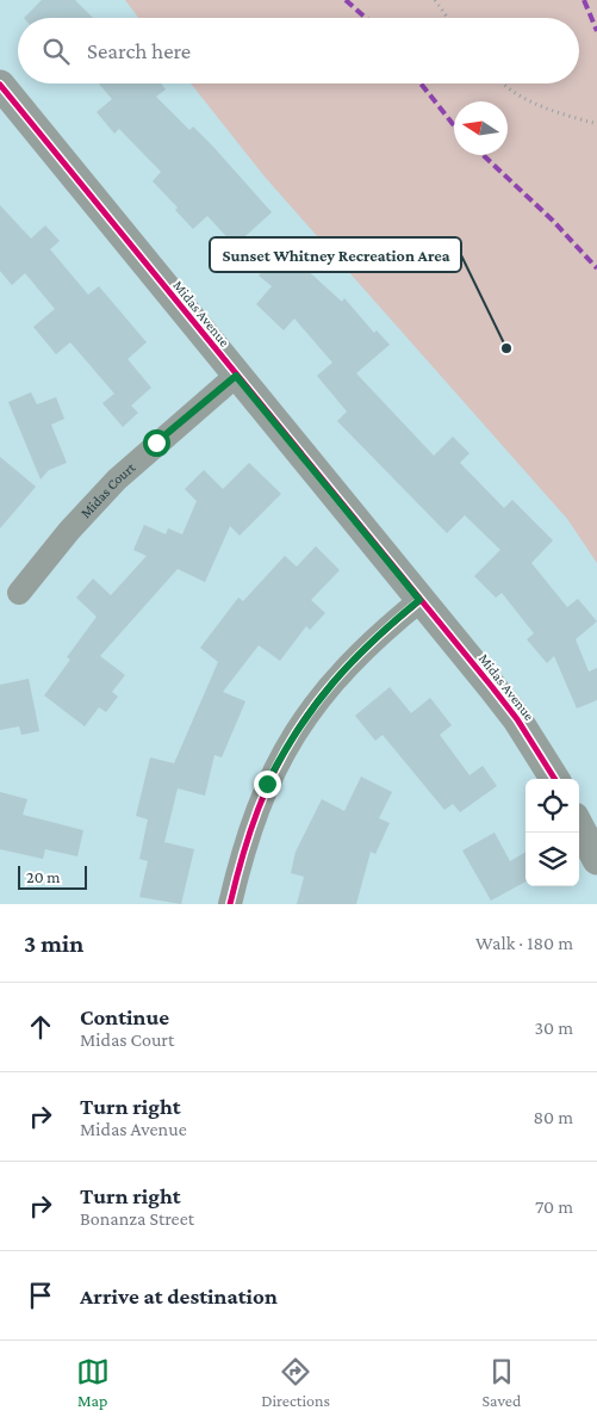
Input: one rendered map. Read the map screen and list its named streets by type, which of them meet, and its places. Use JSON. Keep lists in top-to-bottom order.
{
  "streets": {
    "street": ["Midas Avenue", "Midas Court"]
  },
  "crossings": [
    ["Midas Avenue", "Midas Court"]
  ],
  "places": ["Sunset Whitney Recreation Area"],
  "scale_bar": "20 m",
  "north": "left",
  "page": {
    "search": "Search here",
    "scale": "20 m",
    "heading": ["3 min", "Walk · 180 m"],
    "list": [
      ["Continue", "Midas Court", "30 m"],
      ["Turn right", "Midas Avenue", "80 m"],
      ["Turn right", "Bonanza Street", "70 m"],
      "Arrive at destination"
    ],
    "nav": ["Map", "Directions", "Saved"]
  }
}
